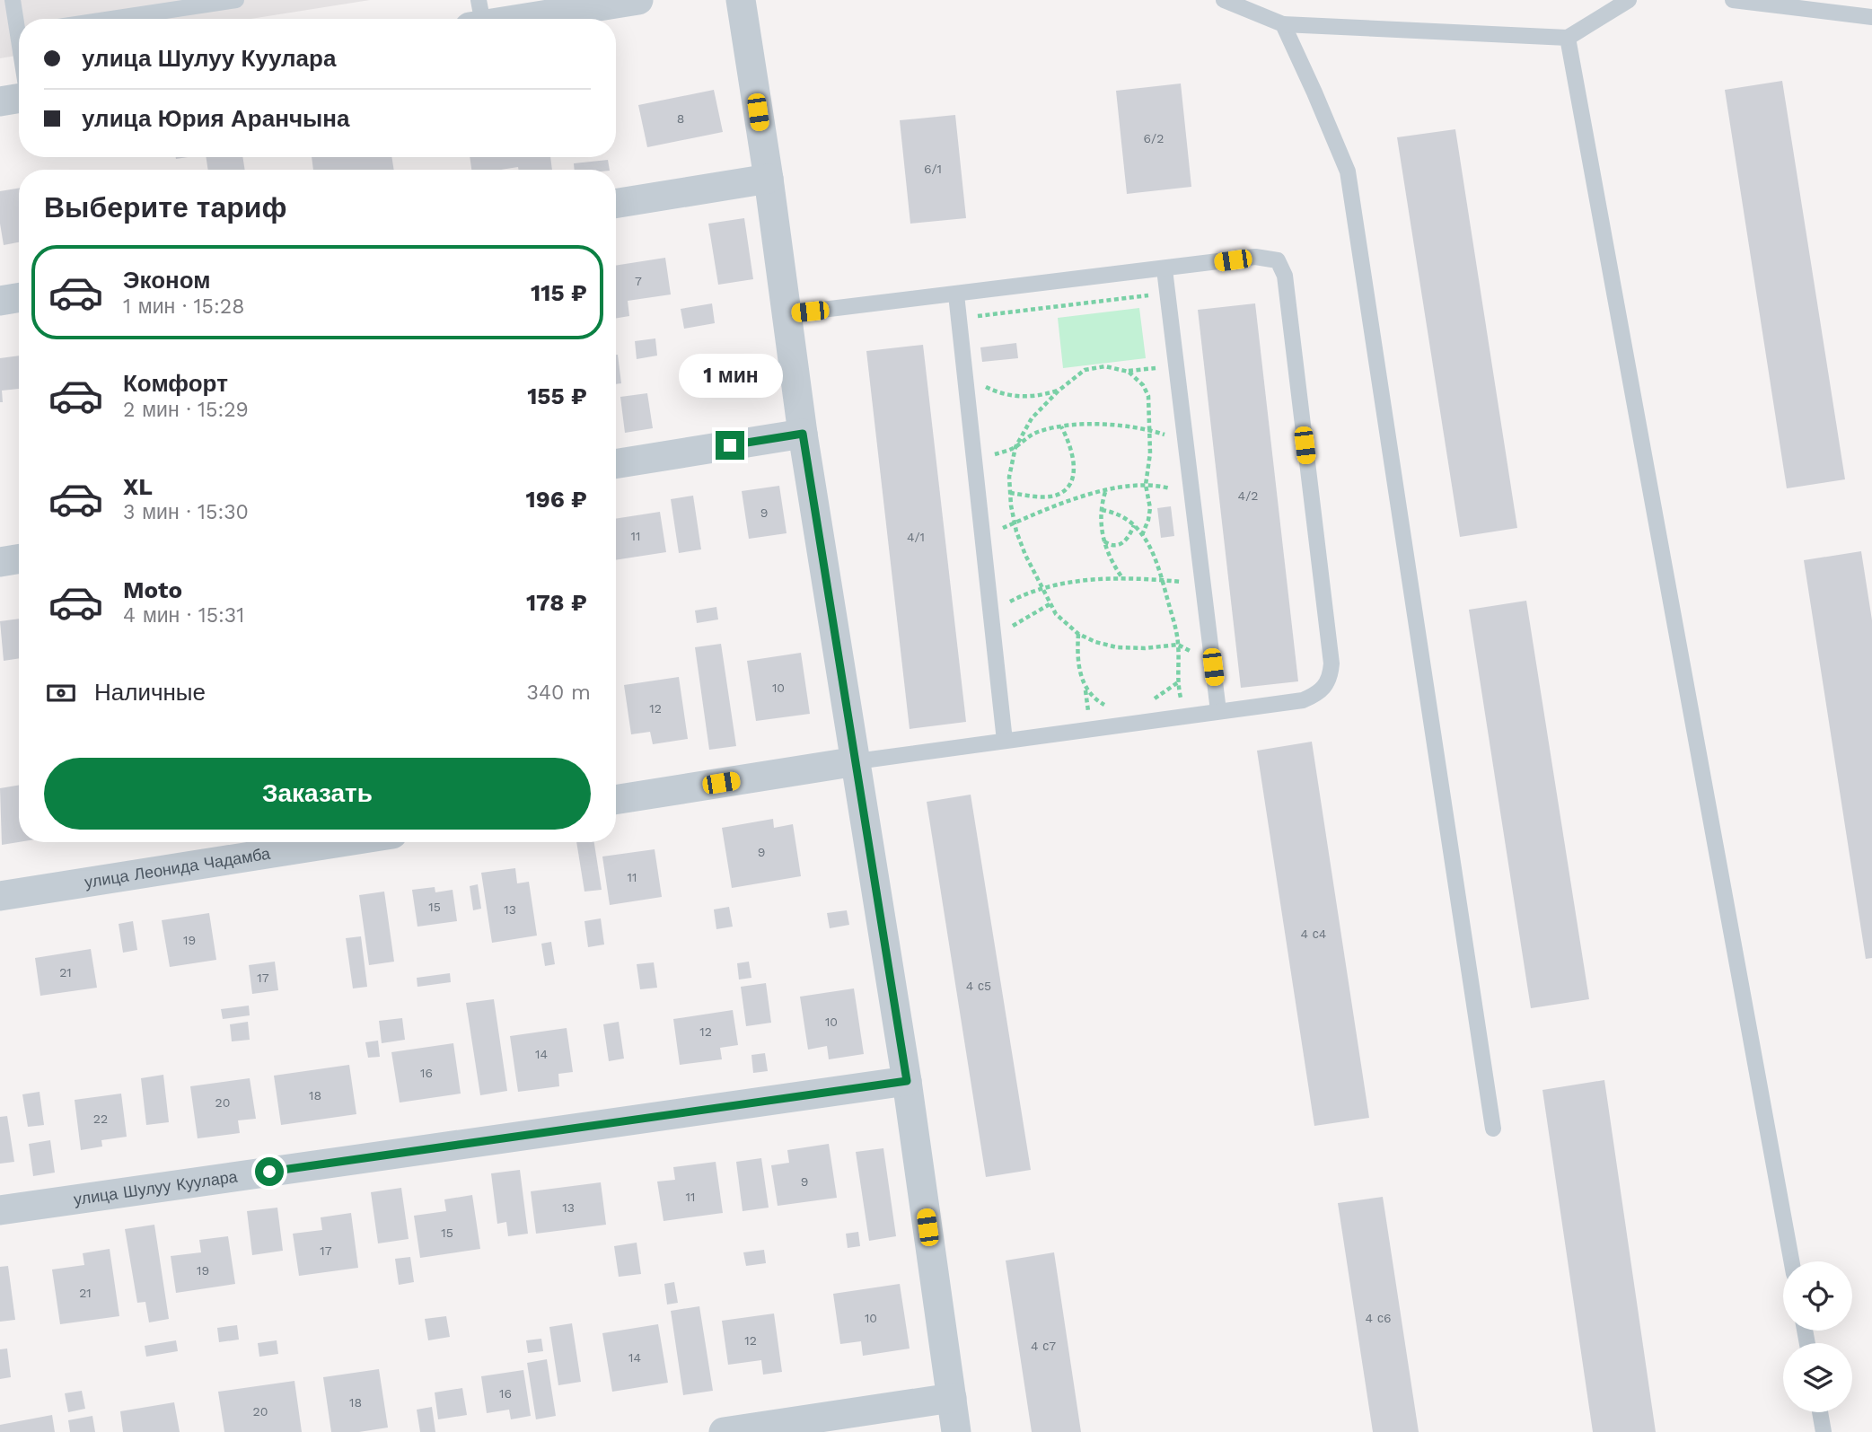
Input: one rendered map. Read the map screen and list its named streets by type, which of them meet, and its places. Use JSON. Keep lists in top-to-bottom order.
{
  "streets": {
    "street": ["улица Леонида Чадамба", "улица Шулуу Куулара"]
  },
  "house_numbers": [
    "8",
    "6/2",
    "6/1",
    "7",
    "4/2",
    "9",
    "11",
    "4/1",
    "10",
    "12",
    "9",
    "11",
    "15",
    "13",
    "4 с4",
    "19",
    "21",
    "17",
    "4 с5",
    "10",
    "12",
    "14",
    "16",
    "18",
    "20",
    "22",
    "9",
    "11",
    "13",
    "15",
    "17",
    "19",
    "21",
    "10",
    "4 с6",
    "12",
    "4 с7",
    "14",
    "16",
    "18",
    "20"
  ],
  "page": {
    "banner": ["улица Шулуу Куулара", "улица Юрия Аранчына"],
    "heading": "Выберите тариф",
    "list": [
      {
        "name": "Эконом",
        "note": "1 мин · 15:28",
        "value": "115 ₽"
      },
      {
        "name": "Комфорт",
        "note": "2 мин · 15:29",
        "value": "155 ₽"
      },
      {
        "name": "XL",
        "note": "3 мин · 15:30",
        "value": "196 ₽"
      },
      {
        "name": "Moto",
        "note": "4 мин · 15:31",
        "value": "178 ₽"
      }
    ],
    "bubble": "1 мин",
    "pay": ["Наличные", "340 m"],
    "buttons": "Заказать"
  }
}
